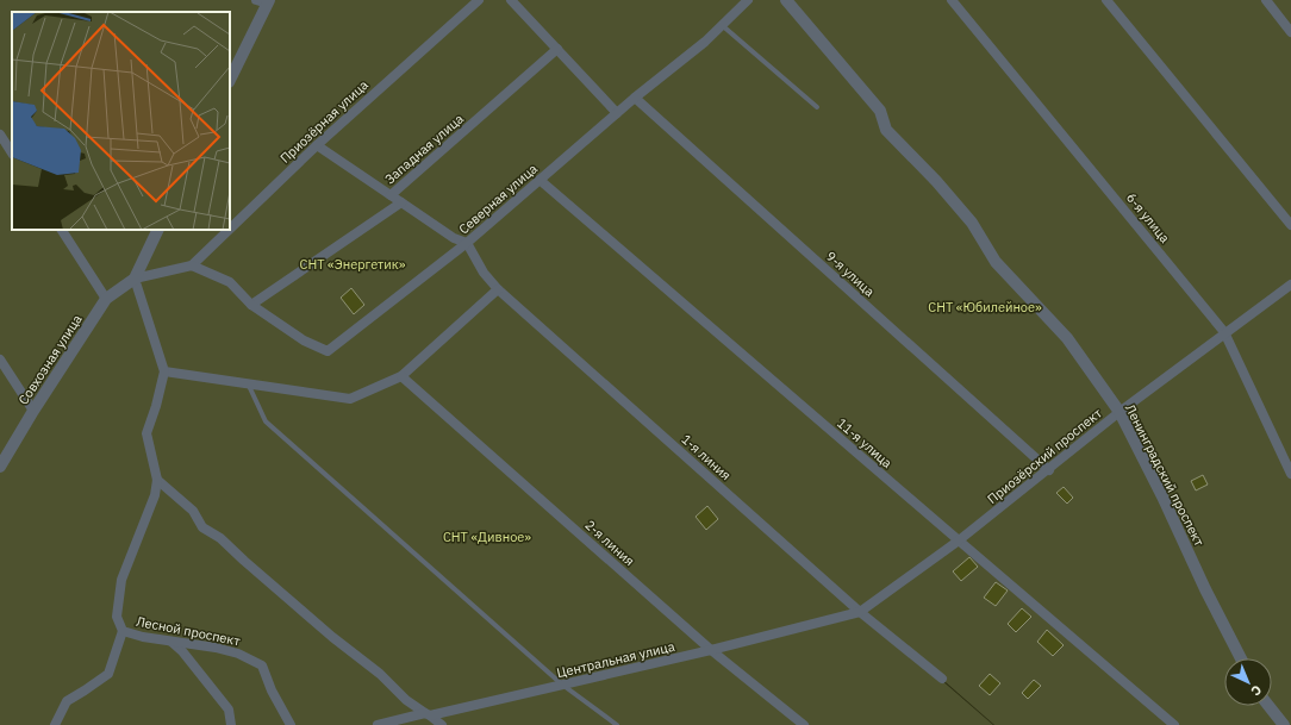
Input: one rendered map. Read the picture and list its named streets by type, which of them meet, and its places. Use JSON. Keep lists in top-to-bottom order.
{
  "streets": {
    "street": [
      "Приозёрная улица",
      "Западная улица",
      "Северная улица",
      "6-я улица",
      "9-я улица",
      "Совхозная улица",
      "11-я улица",
      "Приозёрский проспект",
      "1-я линия",
      "Ленинградский проспект",
      "2-я линия",
      "Лесной проспект",
      "Центральная улица"
    ]
  },
  "crossings": [
    ["Западная улица", "Северная улица"],
    ["Северная улица", "9-я улица"],
    ["Северная улица", "11-я улица"],
    ["Северная улица", "1-я линия"],
    ["6-я улица", "Приозёрский проспект"],
    ["9-я улица", "Приозёрский проспект"],
    ["Совхозная улица", "Лесной проспект"],
    ["11-я улица", "Приозёрский проспект"],
    ["Приозёрский проспект", "1-я линия"],
    ["Приозёрский проспект", "Ленинградский проспект"],
    ["Приозёрский проспект", "Центральная улица"],
    ["1-я линия", "Центральная улица"],
    ["2-я линия", "Центральная улица"]
  ],
  "parks": ["СНТ «Энергетик»", "СНТ «Юбилейное»", "СНТ «Дивное»"],
  "north": "bottom right"
}
